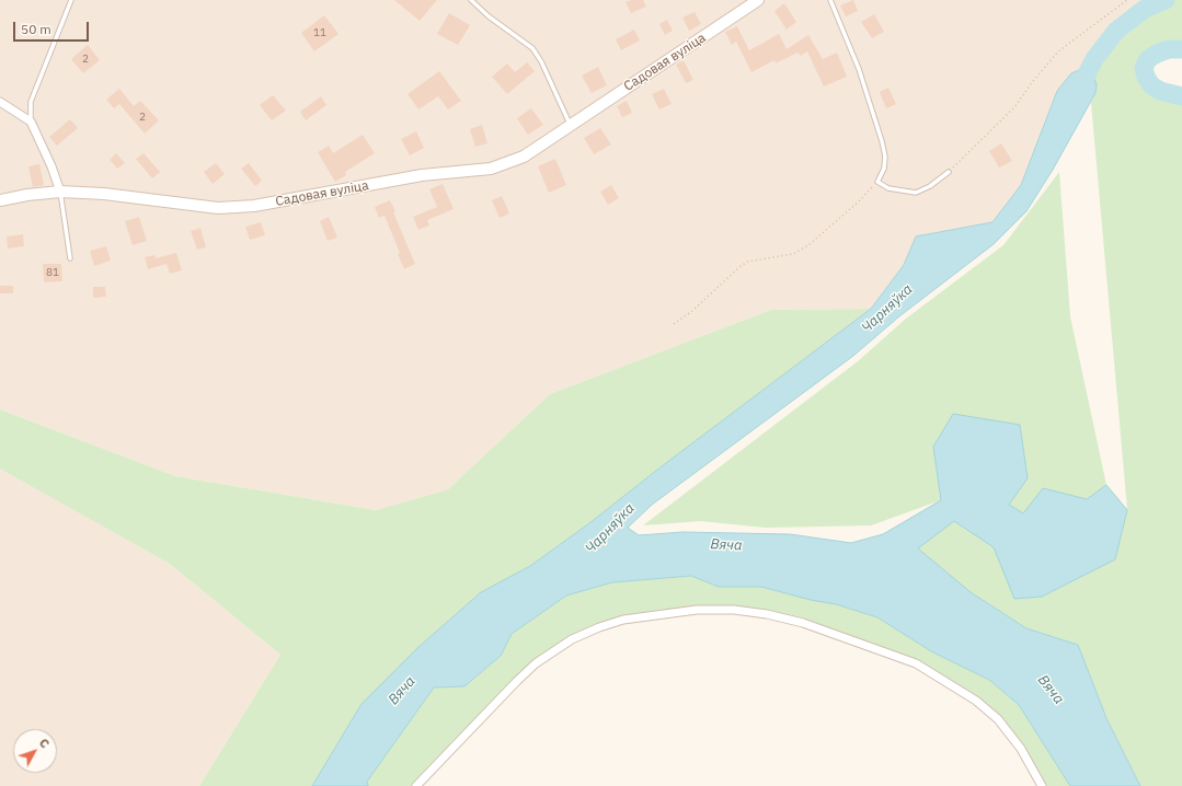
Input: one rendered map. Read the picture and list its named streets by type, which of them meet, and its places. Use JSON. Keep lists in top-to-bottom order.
{
  "streets": {
    "street": ["Садовая вуліца"]
  },
  "water": ["Чарняўка", "Вяча"],
  "house_numbers": [
    "11",
    "2",
    "2",
    "81"
  ],
  "scale_bar": "50 m",
  "north": "top right"
}
